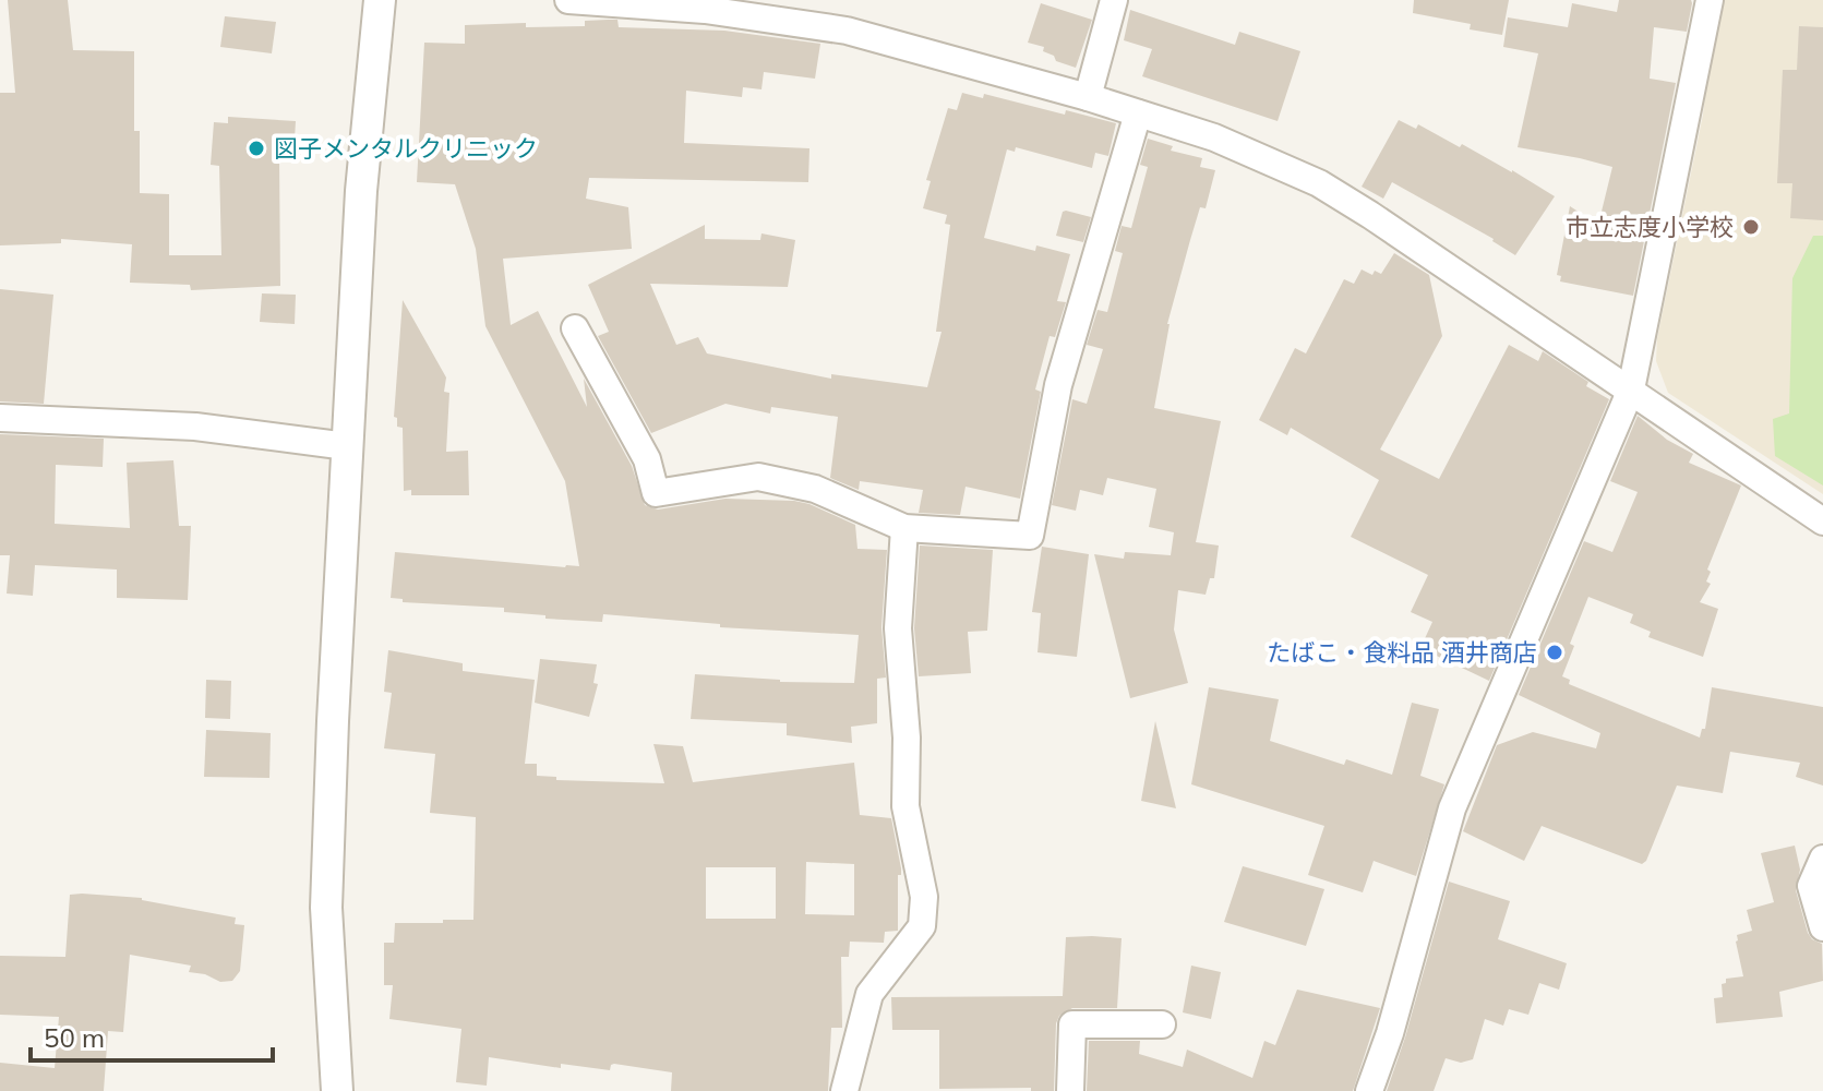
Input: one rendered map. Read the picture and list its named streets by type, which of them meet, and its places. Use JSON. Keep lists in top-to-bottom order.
{
  "places": ["図子メンタルクリニック", "市立志度小学校", "たばこ・食料品 酒井商店"],
  "scale_bar": "50 m"
}
